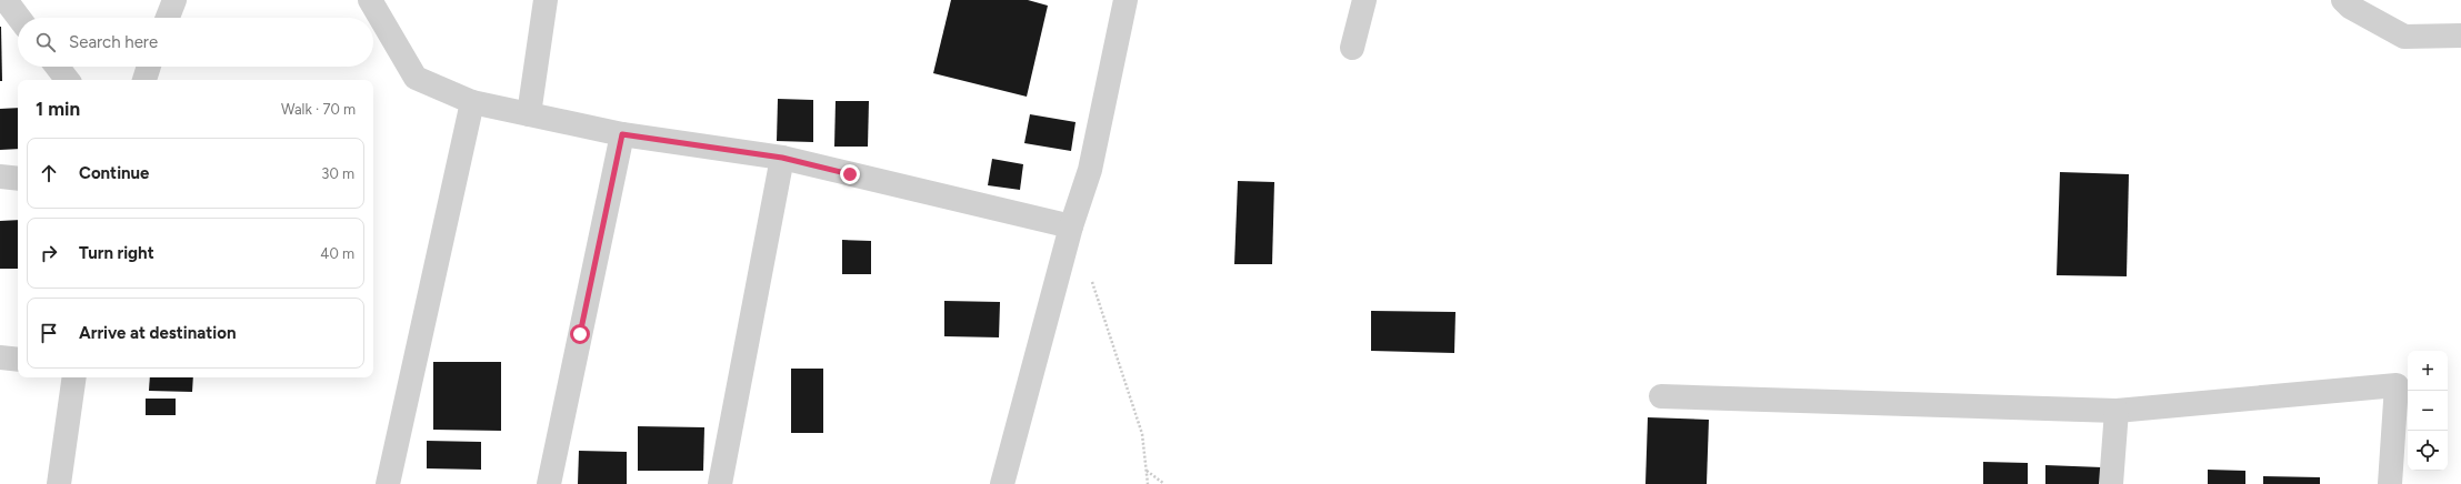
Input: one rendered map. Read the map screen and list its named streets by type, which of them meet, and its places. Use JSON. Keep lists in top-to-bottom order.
{
  "page": {
    "search": "Search here",
    "heading": ["1 min", "Walk · 70 m"],
    "list": [
      ["Continue", "30 m"],
      ["Turn right", "40 m"],
      "Arrive at destination"
    ],
    "map_buttons": ["+", "−"]
  }
}
